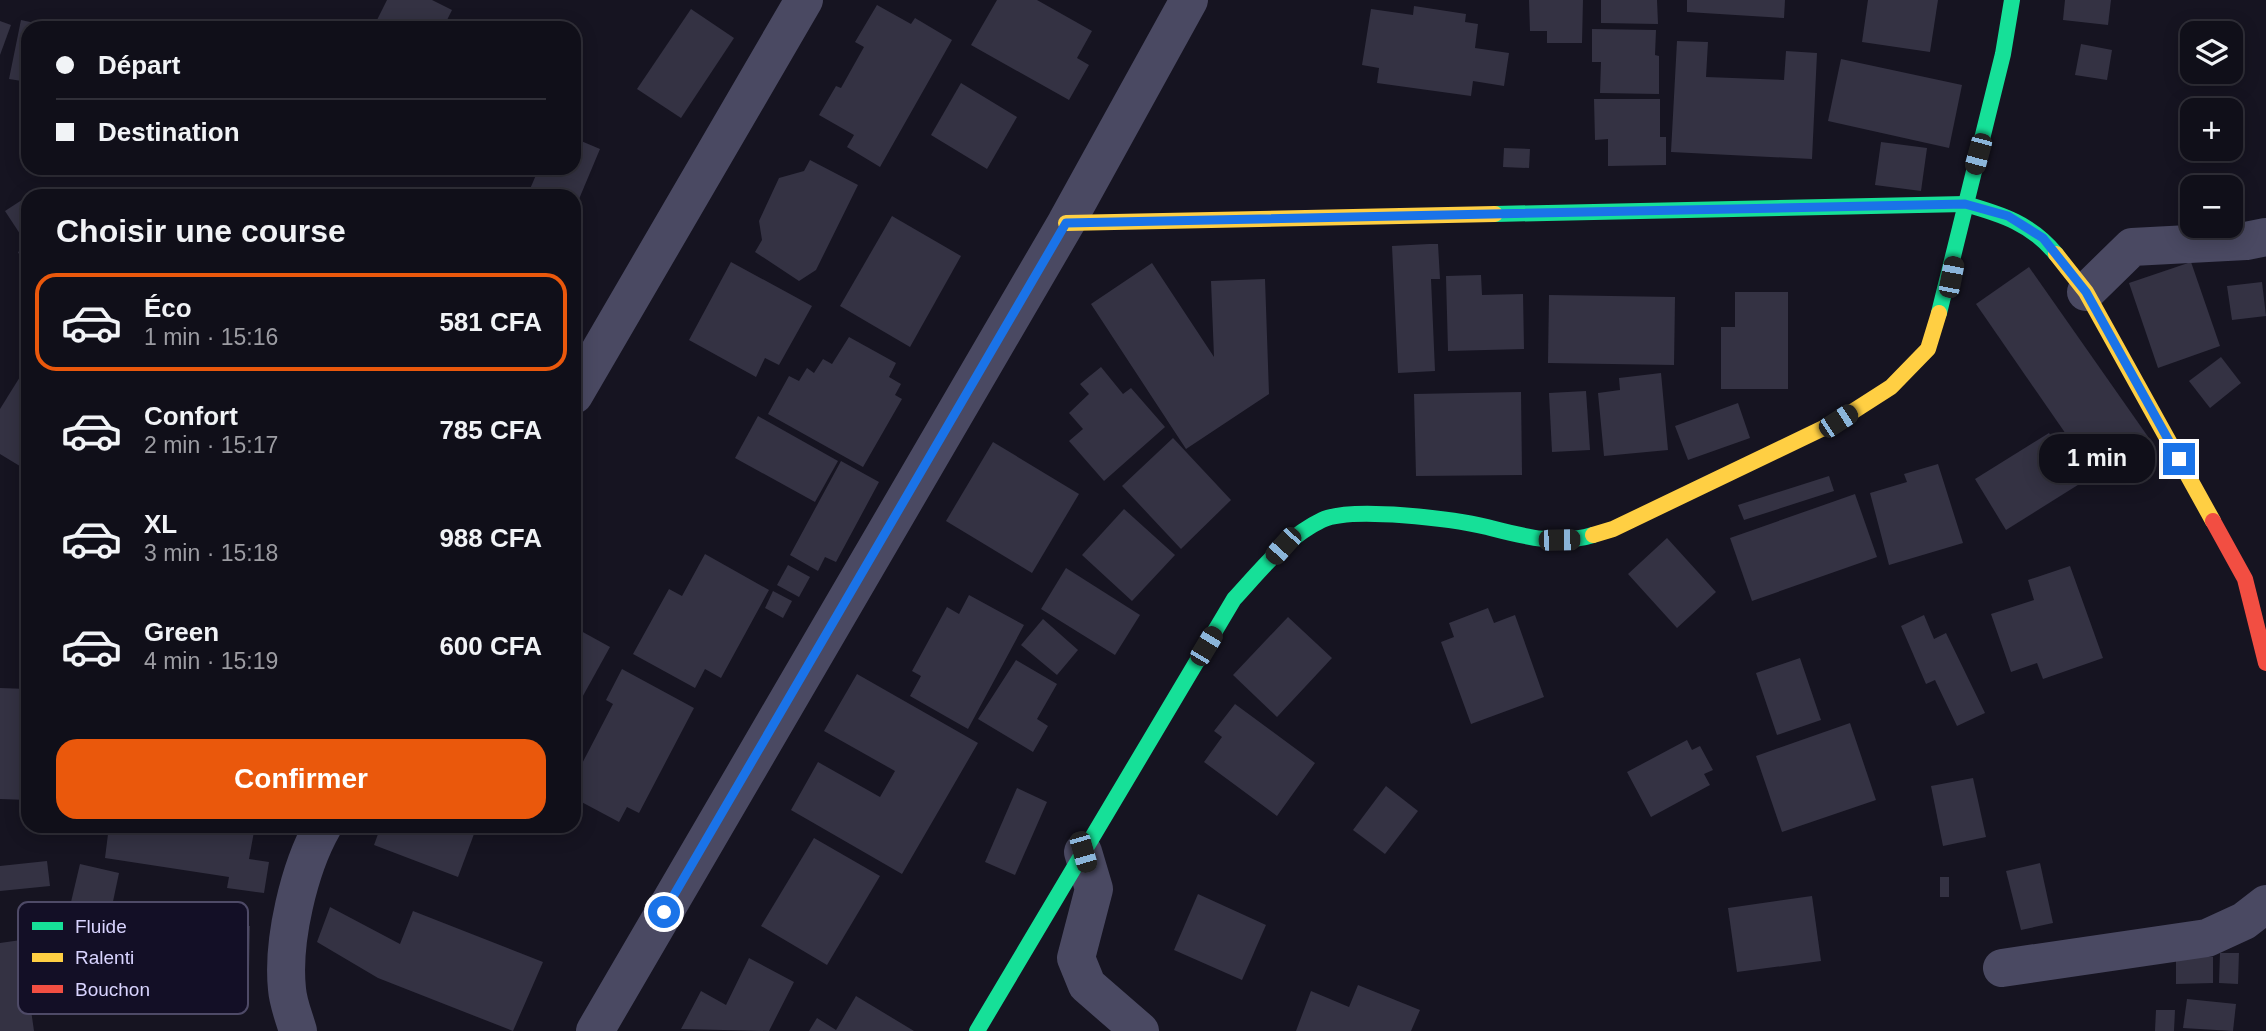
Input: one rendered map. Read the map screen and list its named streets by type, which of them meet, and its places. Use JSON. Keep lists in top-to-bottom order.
{
  "legend": ["Fluide", "Ralenti", "Bouchon"],
  "page": {
    "map_buttons": ["+", "−"],
    "banner": ["Départ", "Destination"],
    "heading": "Choisir une course",
    "list": [
      {
        "name": "Éco",
        "note": "1 min · 15:16",
        "value": "581 CFA"
      },
      {
        "name": "Confort",
        "note": "2 min · 15:17",
        "value": "785 CFA"
      },
      {
        "name": "XL",
        "note": "3 min · 15:18",
        "value": "988 CFA"
      },
      {
        "name": "Green",
        "note": "4 min · 15:19",
        "value": "600 CFA"
      }
    ],
    "bubble": "1 min",
    "buttons": "Confirmer"
  }
}
